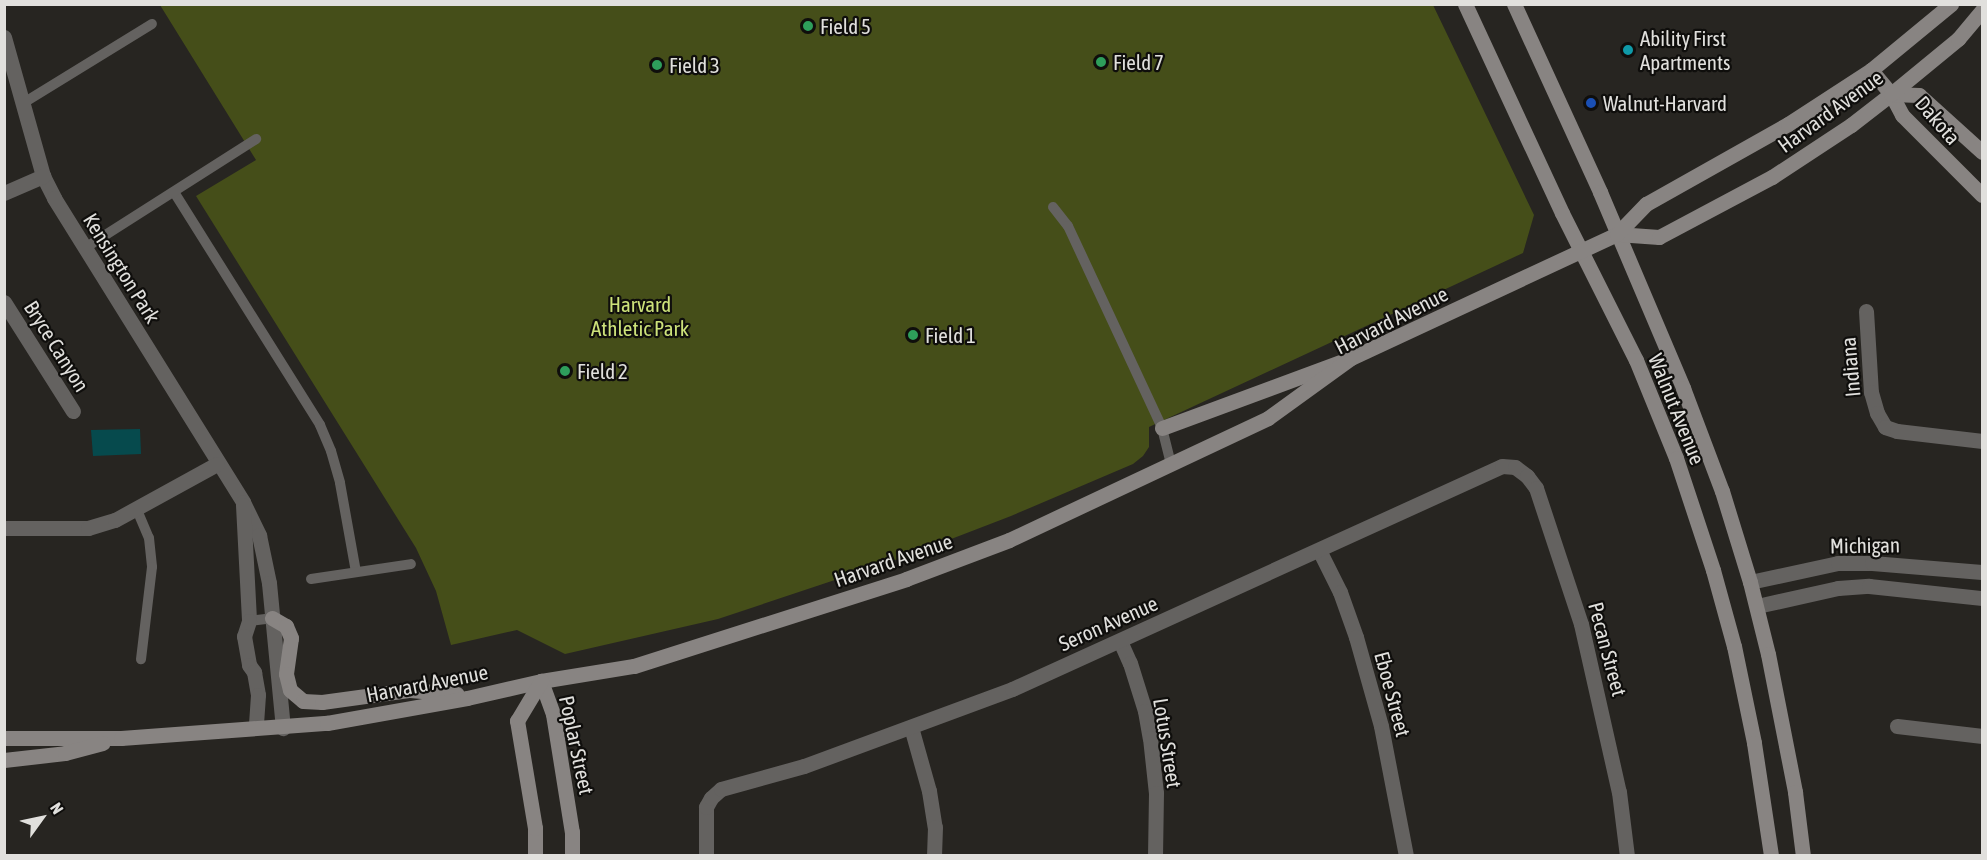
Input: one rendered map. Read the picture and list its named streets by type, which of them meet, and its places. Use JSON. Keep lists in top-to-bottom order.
{
  "streets": {
    "main road": [
      "Harvard Avenue",
      "Dakota",
      "Walnut Avenue",
      "Poplar Street"
    ],
    "street": [
      "Kensington Park",
      "Bryce Canyon",
      "Indiana",
      "Michigan",
      "Seron Avenue",
      "Pecan Street",
      "Eboe Street",
      "Lotus Street"
    ]
  },
  "crossings": [
    ["Harvard Avenue", "Dakota"],
    ["Harvard Avenue", "Kensington Park"],
    ["Harvard Avenue", "Walnut Avenue"],
    ["Harvard Avenue", "Poplar Street"],
    ["Walnut Avenue", "Michigan"],
    ["Seron Avenue", "Pecan Street"],
    ["Seron Avenue", "Eboe Street"],
    ["Seron Avenue", "Lotus Street"]
  ],
  "parks": ["Harvard Athletic Park"],
  "places": [
    "Field 5",
    "Ability First Apartments",
    "Field 7",
    "Field 3",
    "Walnut-Harvard",
    "Field 1",
    "Field 2"
  ],
  "north": "top right"
}
